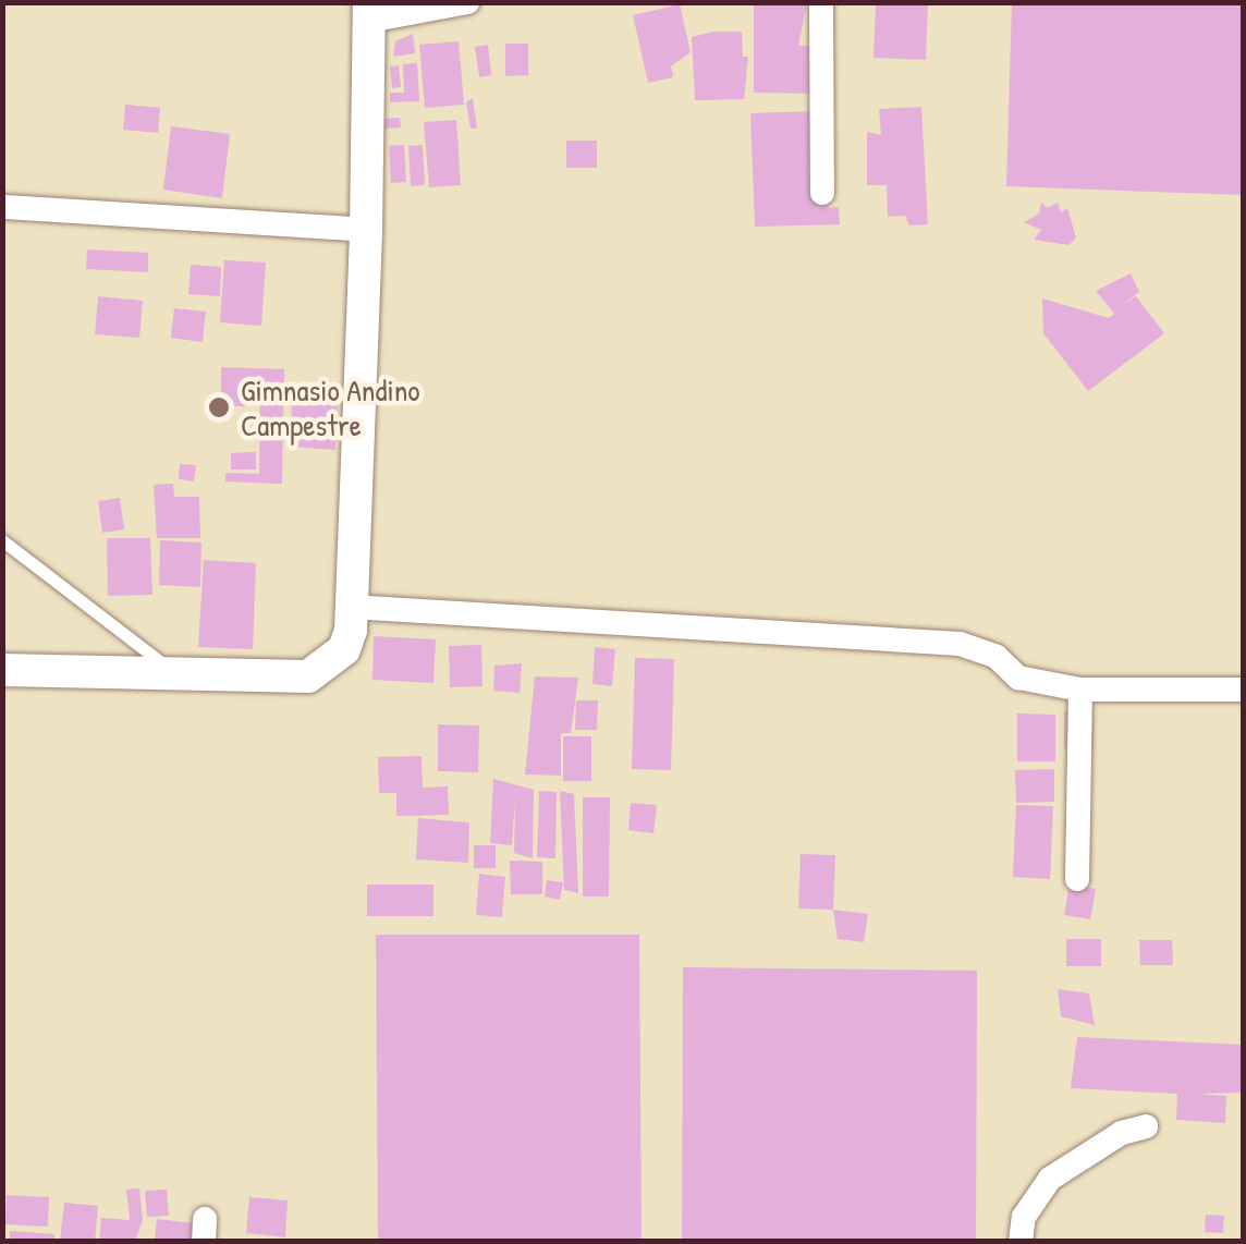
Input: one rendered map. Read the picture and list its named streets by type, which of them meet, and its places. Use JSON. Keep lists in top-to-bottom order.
{
  "places": ["Gimnasio Andino Campestre"]
}
